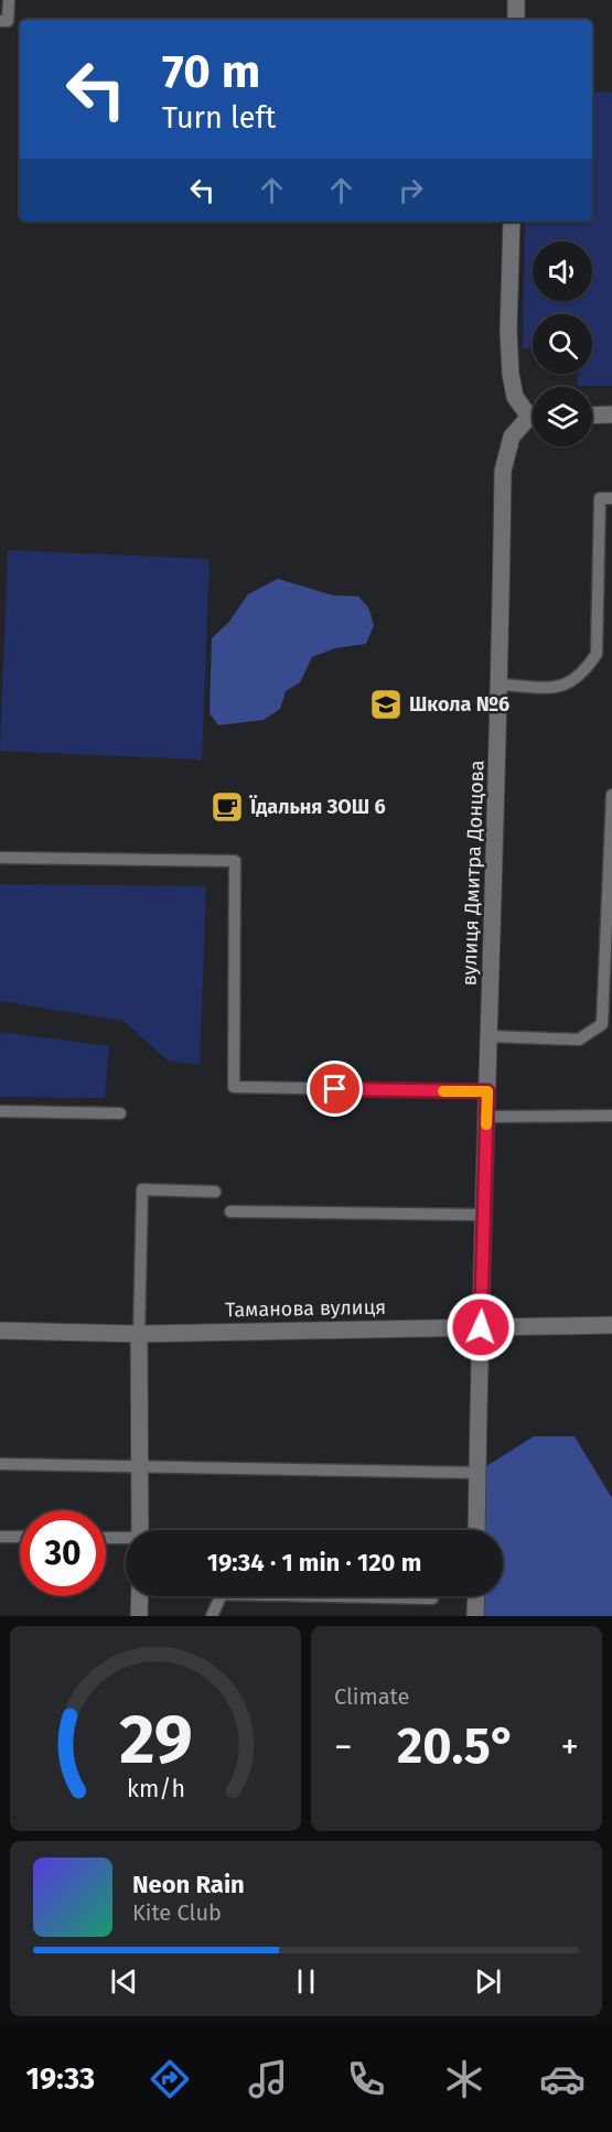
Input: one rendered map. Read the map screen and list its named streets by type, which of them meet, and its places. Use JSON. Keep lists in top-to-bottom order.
{
  "streets": {
    "street": ["вулиця Дмитра Донцова", "Таманова вулиця"]
  },
  "crossings": [
    ["вулиця Дмитра Донцова", "Таманова вулиця"]
  ],
  "places": {
    "school or university": ["Школа №6"],
    "cafe": ["Їдальня ЗОШ 6"]
  },
  "page": {
    "turn": ["70 m", "Turn left"],
    "limit": "30",
    "trip": "19:34 · 1 min · 120 m",
    "tile": "Climate",
    "heat": ["−", "20.5°", "+"],
    "song": ["Neon Rain", "Kite Club"],
    "tabs": "19:33",
    "gauge": ["29", "km/h"]
  }
}
